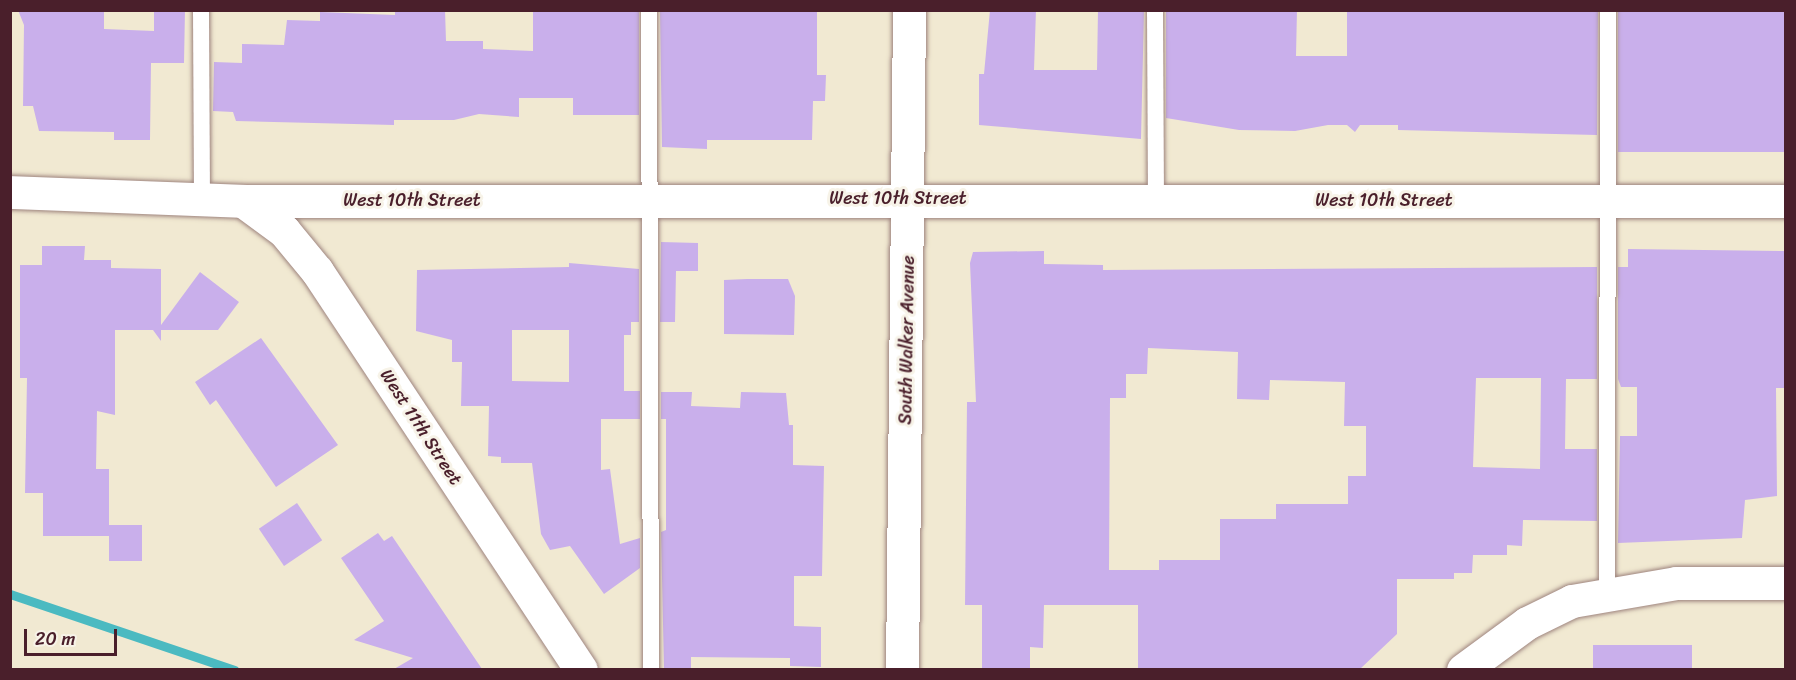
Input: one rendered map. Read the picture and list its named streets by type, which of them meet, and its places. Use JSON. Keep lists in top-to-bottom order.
{
  "streets": {
    "street": ["West 10th Street", "South Walker Avenue", "West 11th Street"]
  },
  "crossings": [
    ["West 10th Street", "South Walker Avenue"],
    ["West 10th Street", "West 11th Street"]
  ],
  "scale_bar": "20 m"
}
